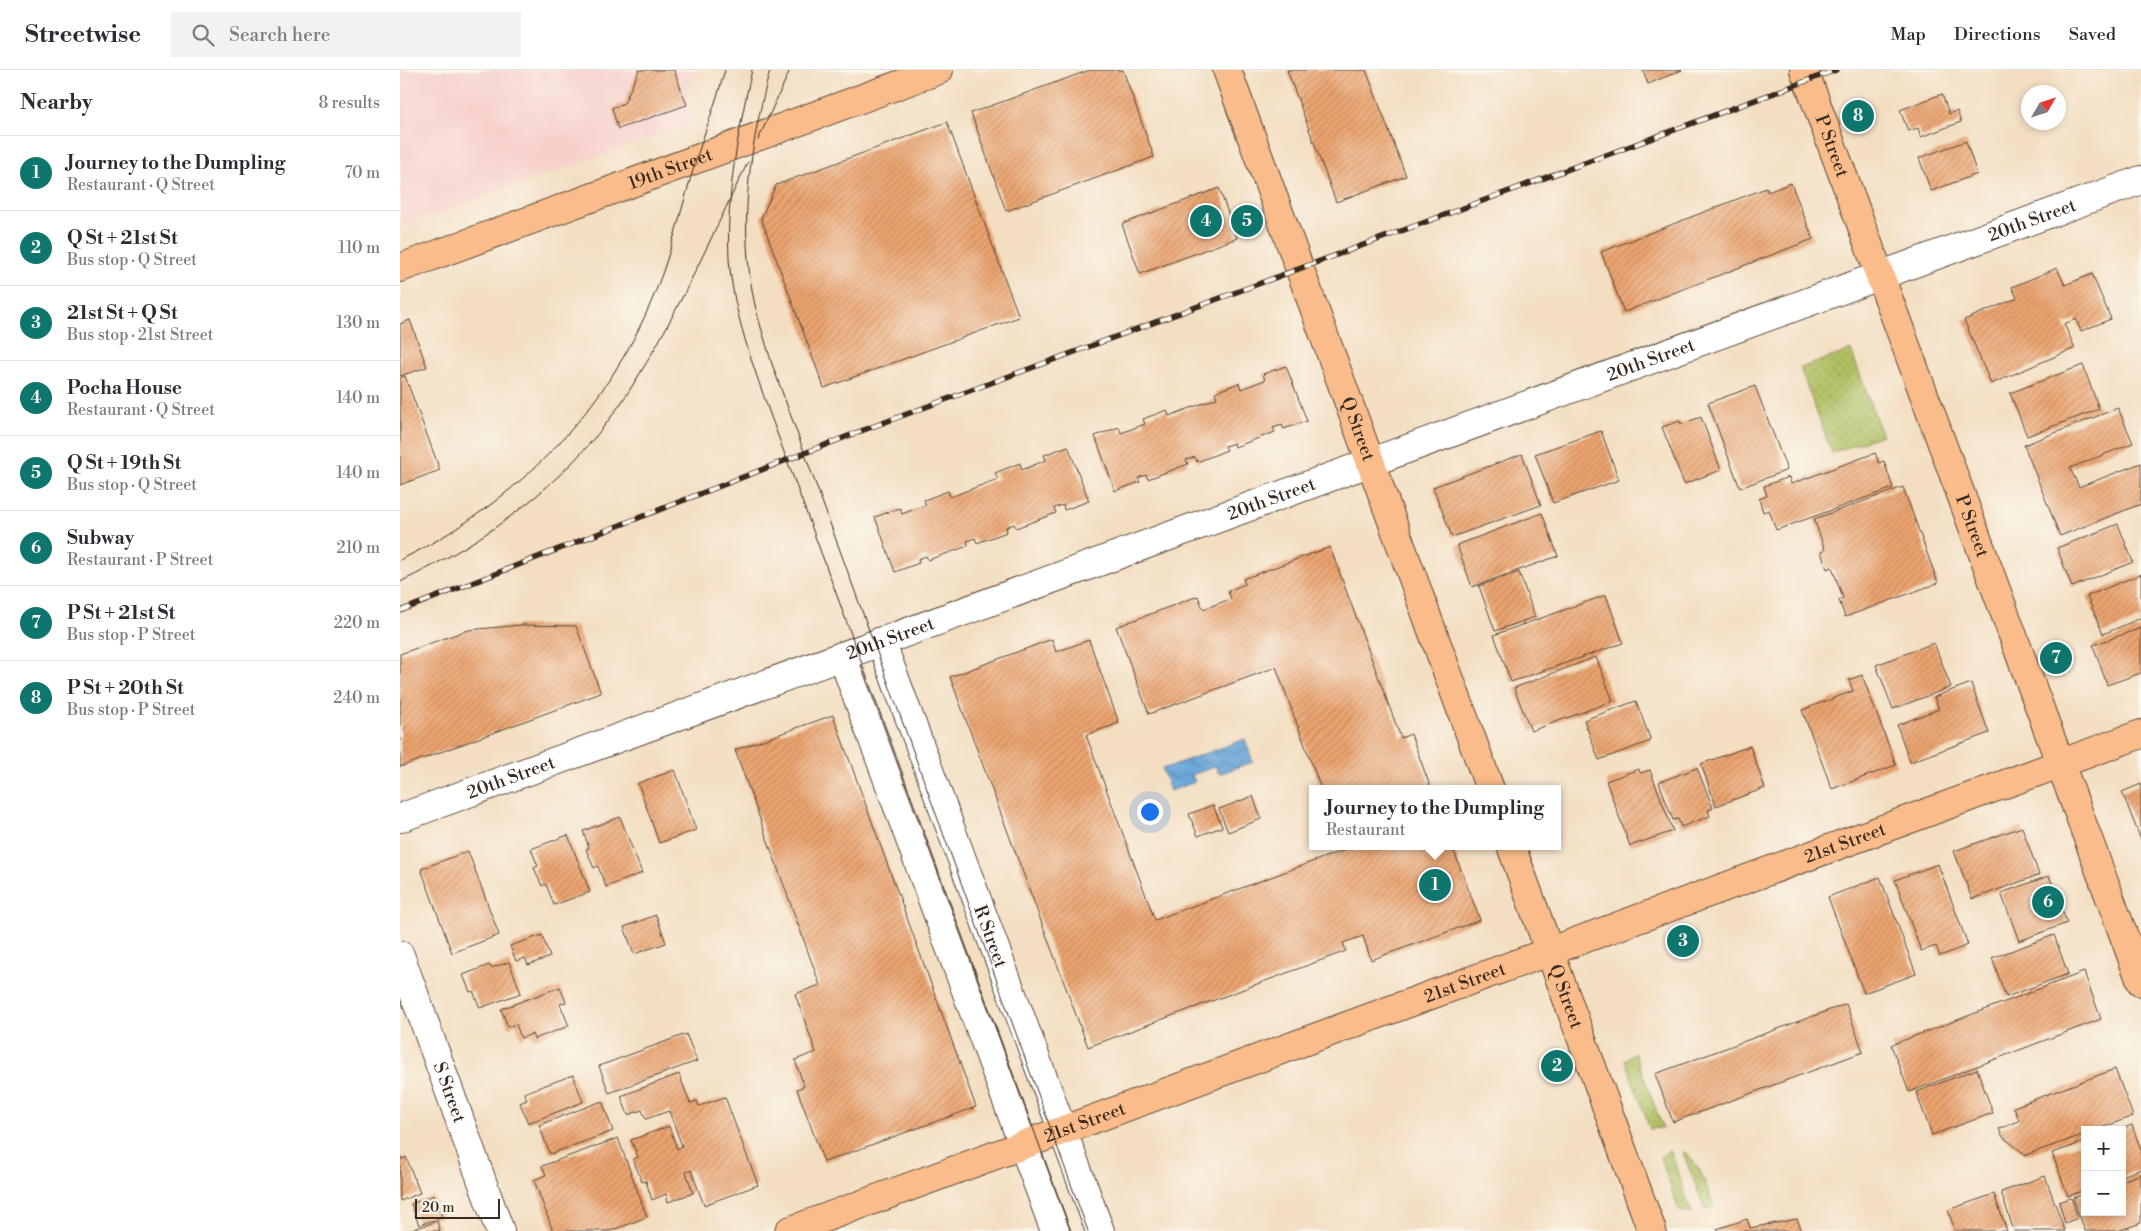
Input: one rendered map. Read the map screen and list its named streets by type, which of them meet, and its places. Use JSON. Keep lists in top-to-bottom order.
{
  "streets": {
    "main road": [
      "P Street",
      "19th Street",
      "Q Street",
      "21st Street"
    ],
    "street": ["20th Street", "R Street", "S Street"]
  },
  "crossings": [
    ["P Street", "20th Street"],
    ["P Street", "21st Street"],
    ["20th Street", "Q Street"],
    ["20th Street", "R Street"],
    ["Q Street", "21st Street"],
    ["21st Street", "R Street"]
  ],
  "scale_bar": "20 m",
  "north": "top right",
  "page": {
    "header": "Streetwise",
    "search": "Search here",
    "nav": ["Map", "Directions", "Saved"],
    "heading": ["Nearby", "8 results"],
    "pins": [
      "8",
      "4",
      "5",
      "7",
      "1",
      "6",
      "3",
      "2"
    ],
    "list": [
      {
        "mark": "1",
        "name": "Journey to the Dumpling",
        "note": "Restaurant · Q Street",
        "value": "70 m"
      },
      {
        "mark": "2",
        "name": "Q St + 21st St",
        "note": "Bus stop · Q Street",
        "value": "110 m"
      },
      {
        "mark": "3",
        "name": "21st St + Q St",
        "note": "Bus stop · 21st Street",
        "value": "130 m"
      },
      {
        "mark": "4",
        "name": "Pocha House",
        "note": "Restaurant · Q Street",
        "value": "140 m"
      },
      {
        "mark": "5",
        "name": "Q St + 19th St",
        "note": "Bus stop · Q Street",
        "value": "140 m"
      },
      {
        "mark": "6",
        "name": "Subway",
        "note": "Restaurant · P Street",
        "value": "210 m"
      },
      {
        "mark": "7",
        "name": "P St + 21st St",
        "note": "Bus stop · P Street",
        "value": "220 m"
      },
      {
        "mark": "8",
        "name": "P St + 20th St",
        "note": "Bus stop · P Street",
        "value": "240 m"
      }
    ],
    "popup": ["Journey to the Dumpling", "Restaurant"],
    "map_buttons": ["+", "−"],
    "scale": "20 m"
  }
}
